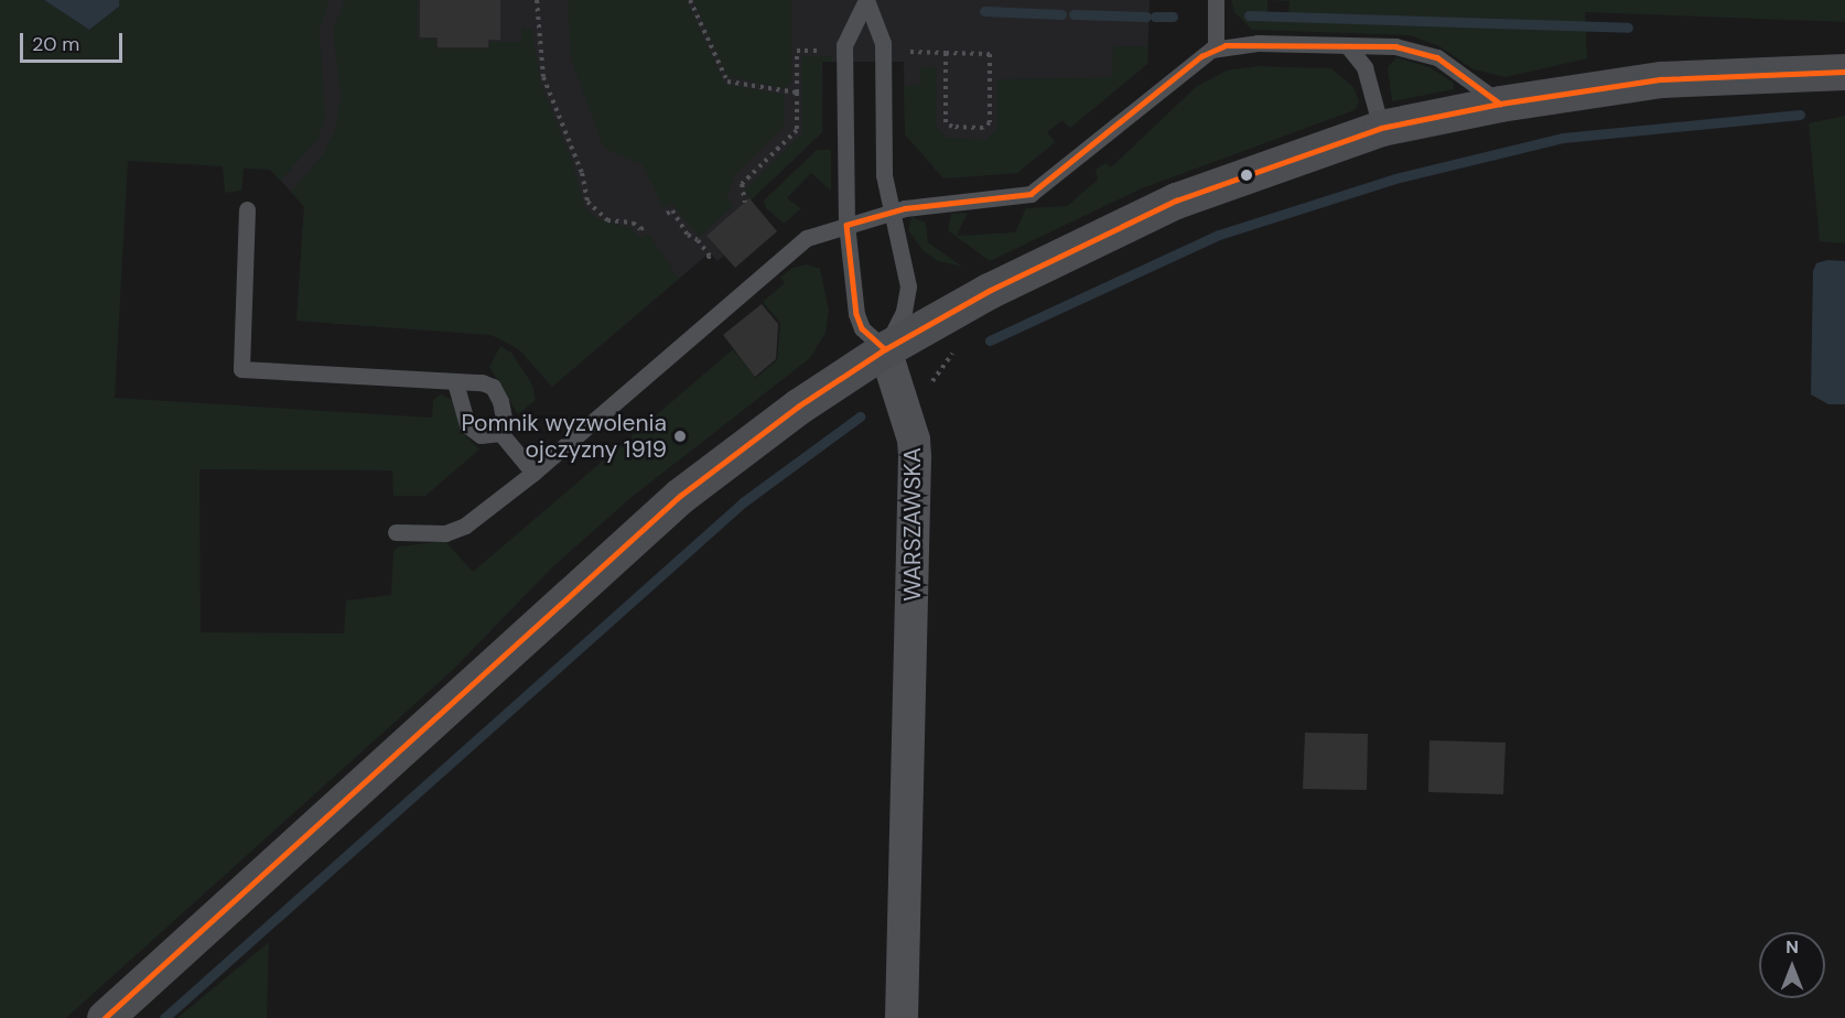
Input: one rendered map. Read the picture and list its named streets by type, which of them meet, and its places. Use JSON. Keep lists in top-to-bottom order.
{
  "streets": {
    "street": ["WARSZAWSKA"]
  },
  "places": ["Pomnik wyzwolenia ojczyzny 1919"],
  "scale_bar": "20 m",
  "north": "top"
}
